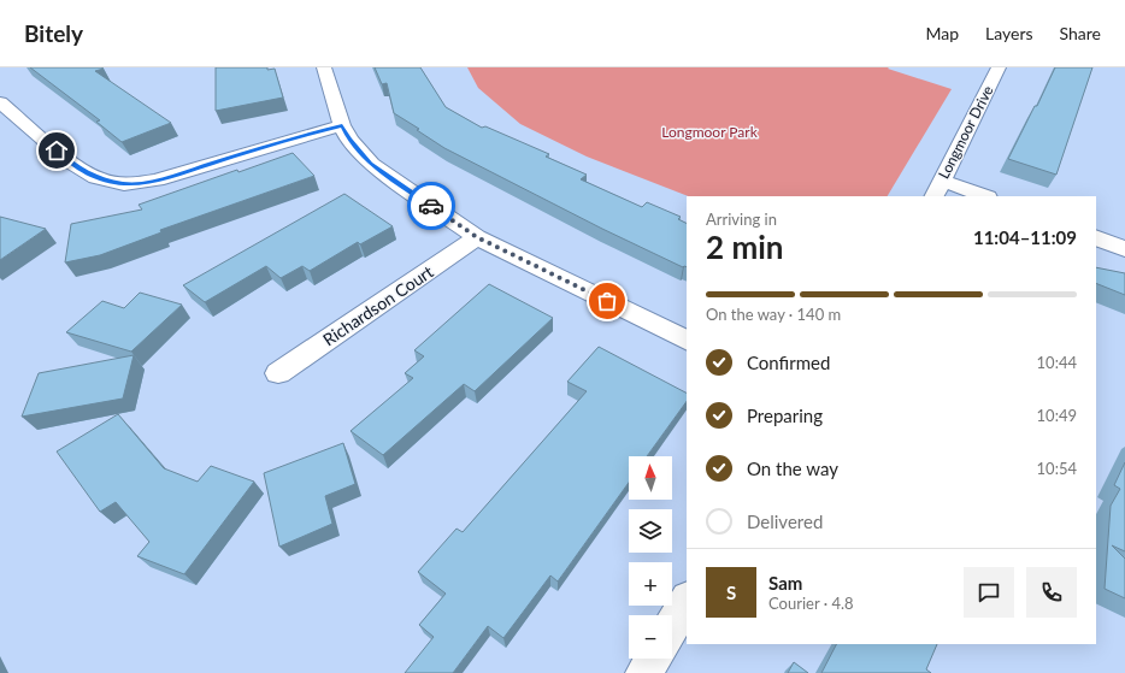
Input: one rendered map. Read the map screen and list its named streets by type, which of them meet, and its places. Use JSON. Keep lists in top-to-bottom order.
{
  "streets": {
    "street": ["Longmoor Drive", "Richardson Court"]
  },
  "parks": ["Longmoor Park"],
  "north": "top",
  "page": {
    "header": "Bitely",
    "nav": ["Map", "Layers", "Share"],
    "heading": ["2 min", "Arriving in", "11:04–11:09"],
    "panel": ["Sam", "Courier · 4.8"],
    "bar": "On the way · 140 m",
    "list": [
      ["Confirmed", "10:44"],
      ["Preparing", "10:49"],
      ["On the way", "10:54"],
      "Delivered"
    ],
    "map_buttons": ["+", "−"],
    "round": "S"
  }
}
